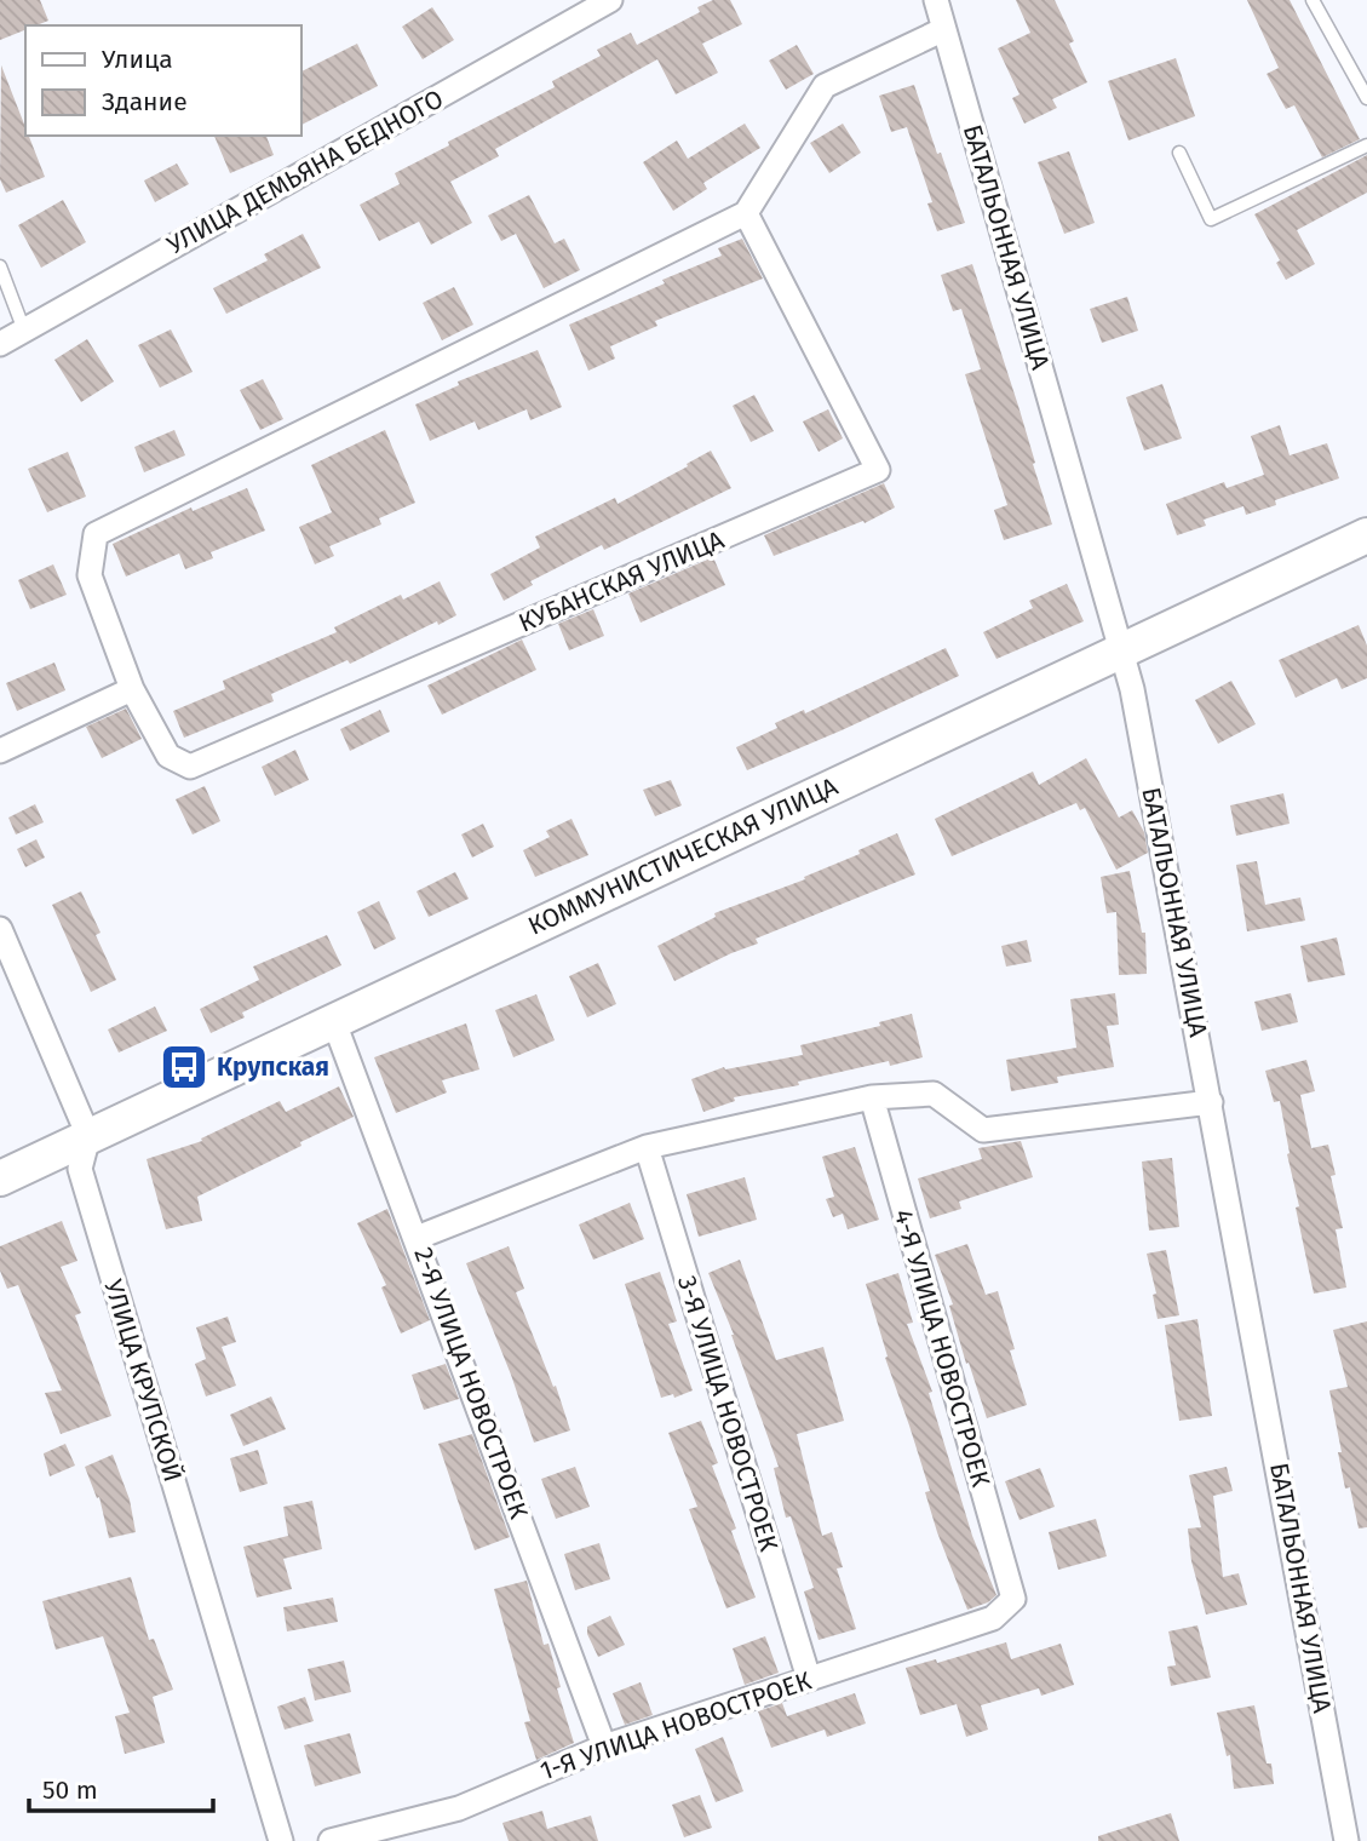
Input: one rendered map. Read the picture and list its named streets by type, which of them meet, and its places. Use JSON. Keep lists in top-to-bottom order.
{
  "streets": {
    "main road": ["КОММУНИСТИЧЕСКАЯ УЛИЦА"],
    "street": [
      "УЛИЦА ДЕМЬЯНА БЕДНОГО",
      "БАТАЛЬОННАЯ УЛИЦА",
      "КУБАНСКАЯ УЛИЦА",
      "4-Я УЛИЦА НОВОСТРОЕК",
      "УЛИЦА КРУПСКОЙ",
      "2-Я УЛИЦА НОВОСТРОЕК",
      "3-Я УЛИЦА НОВОСТРОЕК",
      "1-Я УЛИЦА НОВОСТРОЕК"
    ]
  },
  "crossings": [
    ["БАТАЛЬОННАЯ УЛИЦА", "КОММУНИСТИЧЕСКАЯ УЛИЦА"],
    ["КОММУНИСТИЧЕСКАЯ УЛИЦА", "УЛИЦА КРУПСКОЙ"],
    ["КОММУНИСТИЧЕСКАЯ УЛИЦА", "2-Я УЛИЦА НОВОСТРОЕК"],
    ["4-Я УЛИЦА НОВОСТРОЕК", "1-Я УЛИЦА НОВОСТРОЕК"],
    ["2-Я УЛИЦА НОВОСТРОЕК", "1-Я УЛИЦА НОВОСТРОЕК"],
    ["3-Я УЛИЦА НОВОСТРОЕК", "1-Я УЛИЦА НОВОСТРОЕК"]
  ],
  "places": {
    "bus stop": ["Крупская"]
  },
  "legend": ["Улица", "Здание"],
  "scale_bar": "50 m"
}
